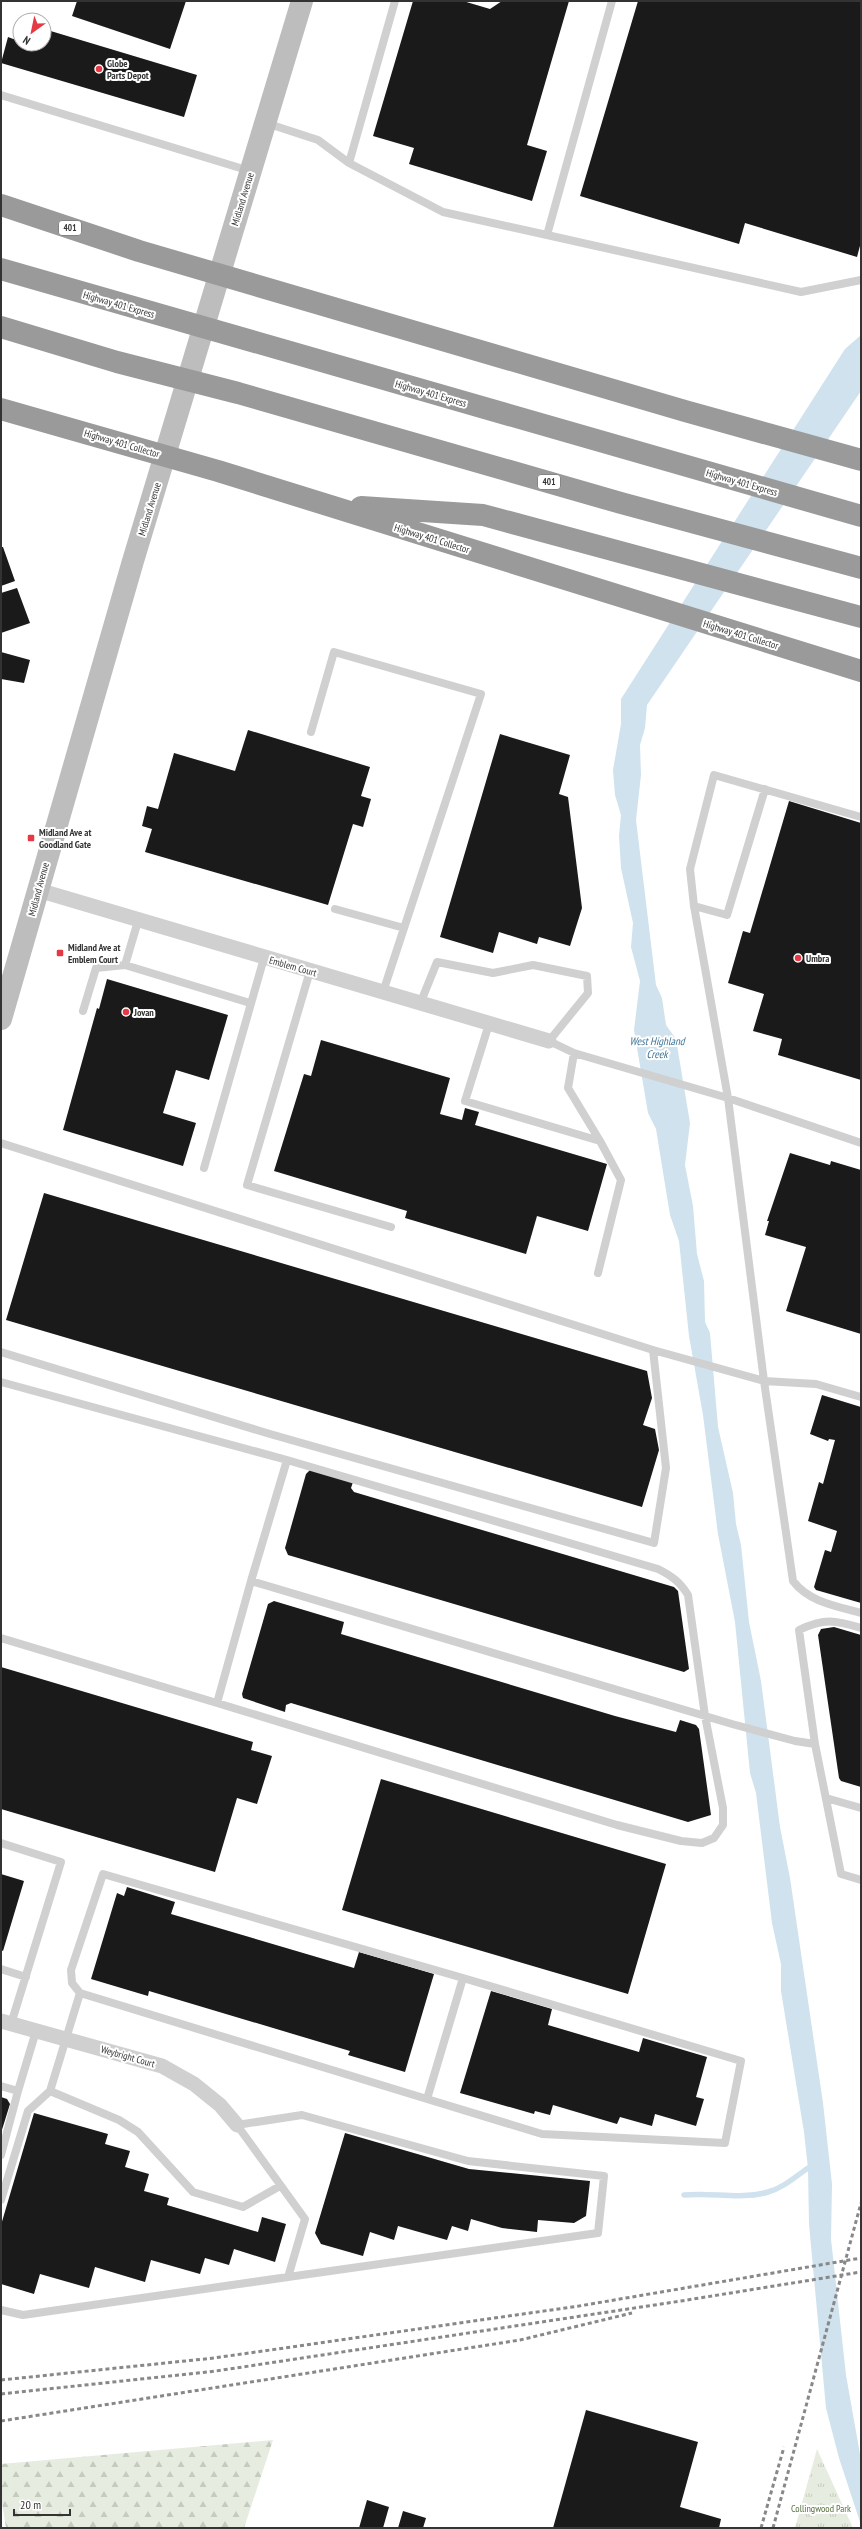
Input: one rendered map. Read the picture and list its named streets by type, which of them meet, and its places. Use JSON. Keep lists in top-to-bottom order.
{
  "streets": {
    "highway": ["401", "Highway 401 Express", "Highway 401 Collector"],
    "main road": ["Midland Avenue"],
    "street": ["Emblem Court", "Weybright Court"]
  },
  "crossings": [
    ["Midland Avenue", "Emblem Court"]
  ],
  "water": ["West Highland Creek"],
  "parks": ["Collingwood Park"],
  "places": {
    "other": ["Globe Parts Depot", "Umbra", "Jovan"],
    "transit": ["Midland Ave at Goodland Gate", "Midland Ave at Emblem Court"]
  },
  "scale_bar": "20 m",
  "north": "bottom left"
}
